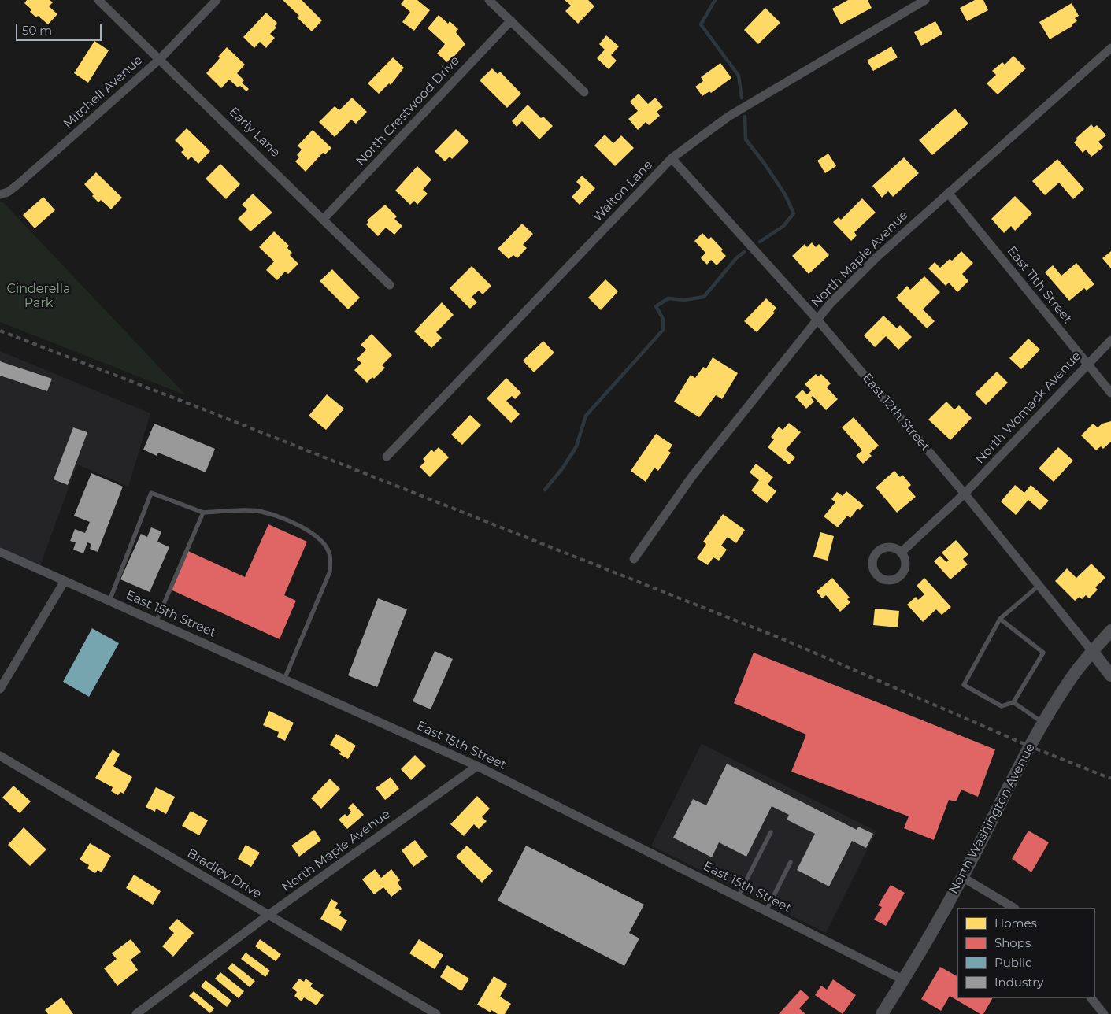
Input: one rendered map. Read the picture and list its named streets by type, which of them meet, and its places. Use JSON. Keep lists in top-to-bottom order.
{
  "streets": {
    "main road": ["East 12th Street", "North Washington Avenue"],
    "street": [
      "Mitchell Avenue",
      "North Crestwood Drive",
      "Early Lane",
      "Walton Lane",
      "North Maple Avenue",
      "East 11th Street",
      "North Womack Avenue",
      "East 15th Street",
      "Bradley Drive"
    ]
  },
  "crossings": [
    ["Mitchell Avenue", "Early Lane"],
    ["North Crestwood Drive", "Early Lane"],
    ["Walton Lane", "East 12th Street"],
    ["North Maple Avenue", "East 11th Street"],
    ["North Maple Avenue", "East 12th Street"],
    ["North Maple Avenue", "East 15th Street"],
    ["North Maple Avenue", "Bradley Drive"],
    ["East 11th Street", "North Womack Avenue"],
    ["North Womack Avenue", "East 12th Street"],
    ["East 12th Street", "North Washington Avenue"],
    ["East 15th Street", "North Washington Avenue"]
  ],
  "parks": ["Cinderella Park"],
  "legend": [
    "Homes",
    "Shops",
    "Public",
    "Industry"
  ],
  "scale_bar": "50 m"
}
